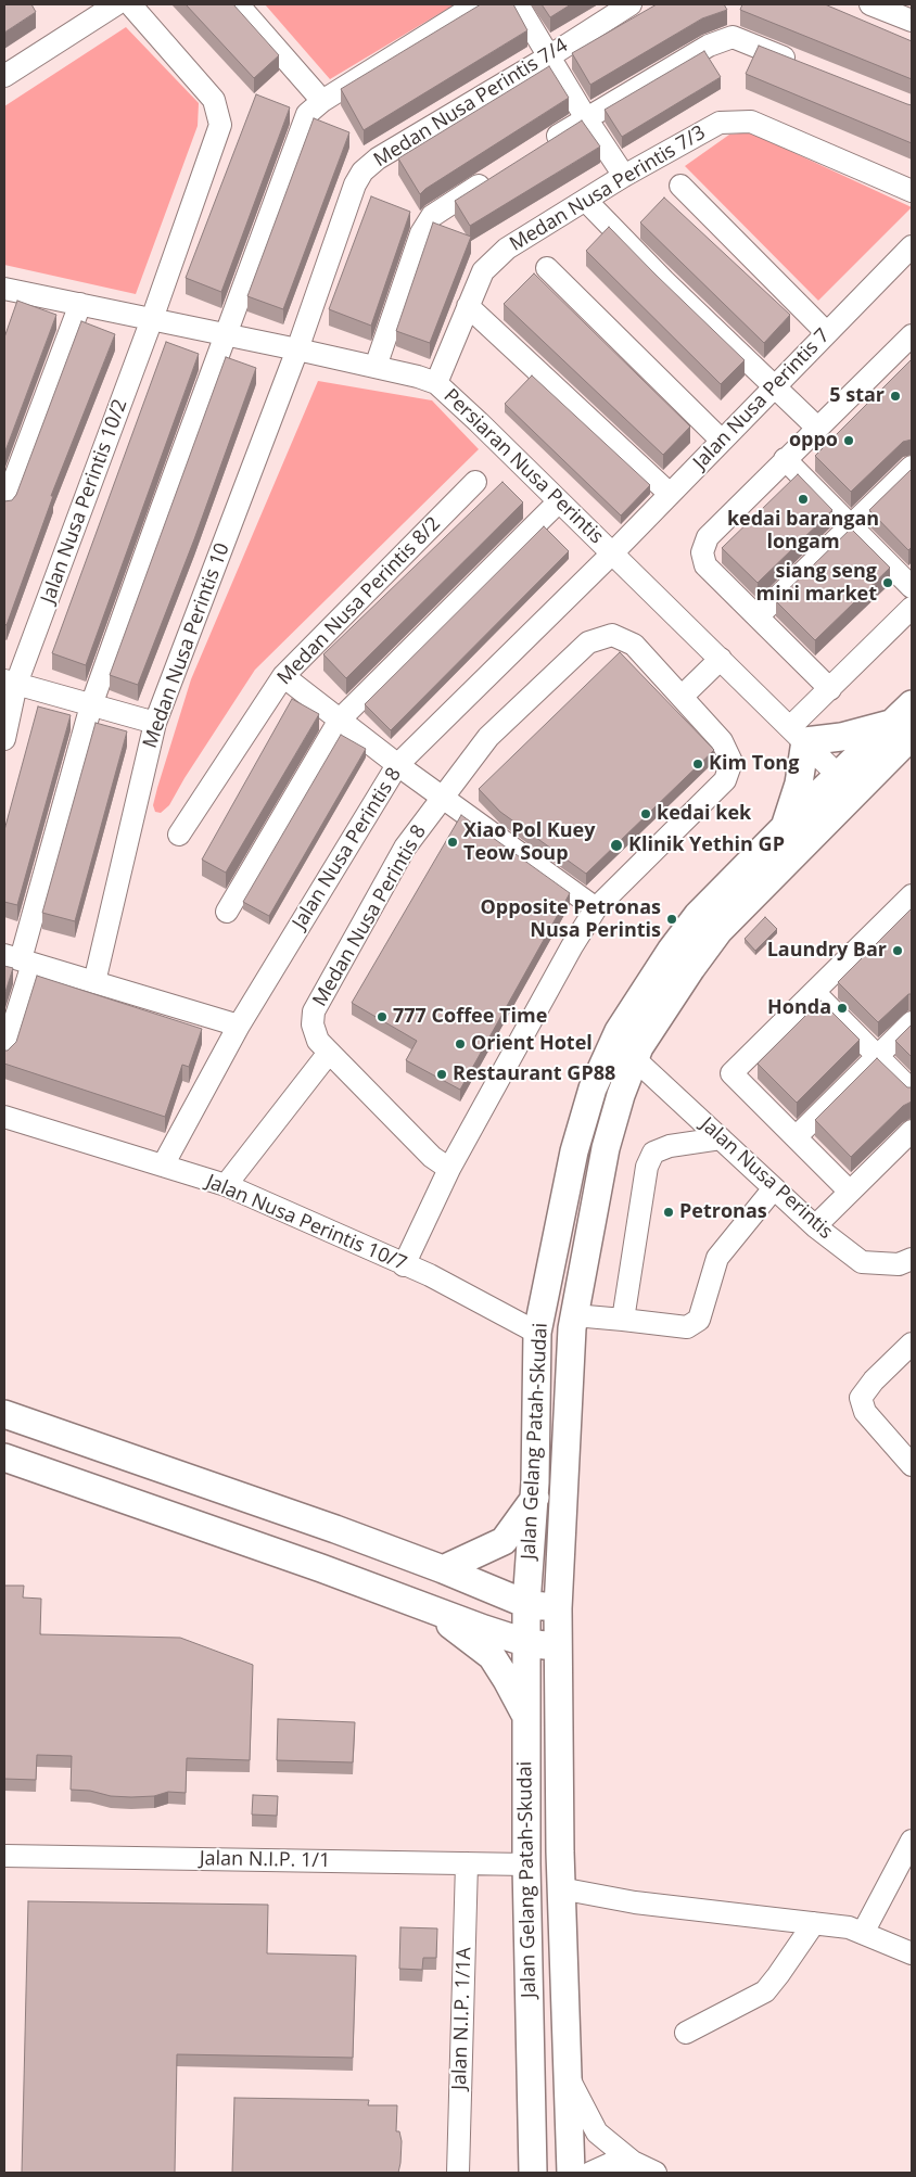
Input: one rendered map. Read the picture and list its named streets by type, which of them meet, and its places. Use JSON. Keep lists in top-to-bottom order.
{
  "streets": {
    "main road": ["Jalan Gelang Patah-Skudai"],
    "street": [
      "Medan Nusa Perintis 7/4",
      "Medan Nusa Perintis 7/3",
      "Jalan Nusa Perintis 7",
      "Persiaran Nusa Perintis",
      "Jalan Nusa Perintis 10/2",
      "Medan Nusa Perintis 8/2",
      "Medan Nusa Perintis 10",
      "Jalan Nusa Perintis 8",
      "Medan Nusa Perintis 8",
      "Jalan Nusa Perintis",
      "Jalan Nusa Perintis 10/7",
      "Jalan N.I.P. 1/1",
      "Jalan N.I.P. 1/1A"
    ]
  },
  "crossings": [
    ["Medan Nusa Perintis 7/4", "Persiaran Nusa Perintis"],
    ["Medan Nusa Perintis 7/4", "Medan Nusa Perintis 10"],
    ["Medan Nusa Perintis 7/3", "Persiaran Nusa Perintis"],
    ["Jalan Nusa Perintis 7", "Persiaran Nusa Perintis"],
    ["Jalan Nusa Perintis 7", "Jalan Nusa Perintis 8"],
    ["Persiaran Nusa Perintis", "Jalan Nusa Perintis 10/2"],
    ["Persiaran Nusa Perintis", "Medan Nusa Perintis 10"],
    ["Persiaran Nusa Perintis", "Jalan Nusa Perintis 8"],
    ["Persiaran Nusa Perintis", "Jalan Gelang Patah-Skudai"],
    ["Jalan Nusa Perintis 8", "Jalan Nusa Perintis 10/7"],
    ["Jalan Nusa Perintis", "Jalan Gelang Patah-Skudai"],
    ["Jalan Nusa Perintis 10/7", "Jalan Gelang Patah-Skudai"],
    ["Jalan Gelang Patah-Skudai", "Jalan N.I.P. 1/1"],
    ["Jalan N.I.P. 1/1", "Jalan N.I.P. 1/1A"]
  ],
  "places": [
    "5 star",
    "oppo",
    "kedai barangan longam",
    "siang seng mini market",
    "Kim Tong",
    "kedai kek",
    "Xiao Pol Kuey Teow Soup",
    "Klinik Yethin GP",
    "Opposite Petronas Nusa Perintis",
    "Laundry Bar",
    "Honda",
    "777 Coffee Time",
    "Orient Hotel",
    "Restaurant GP88",
    "Petronas"
  ]
}
